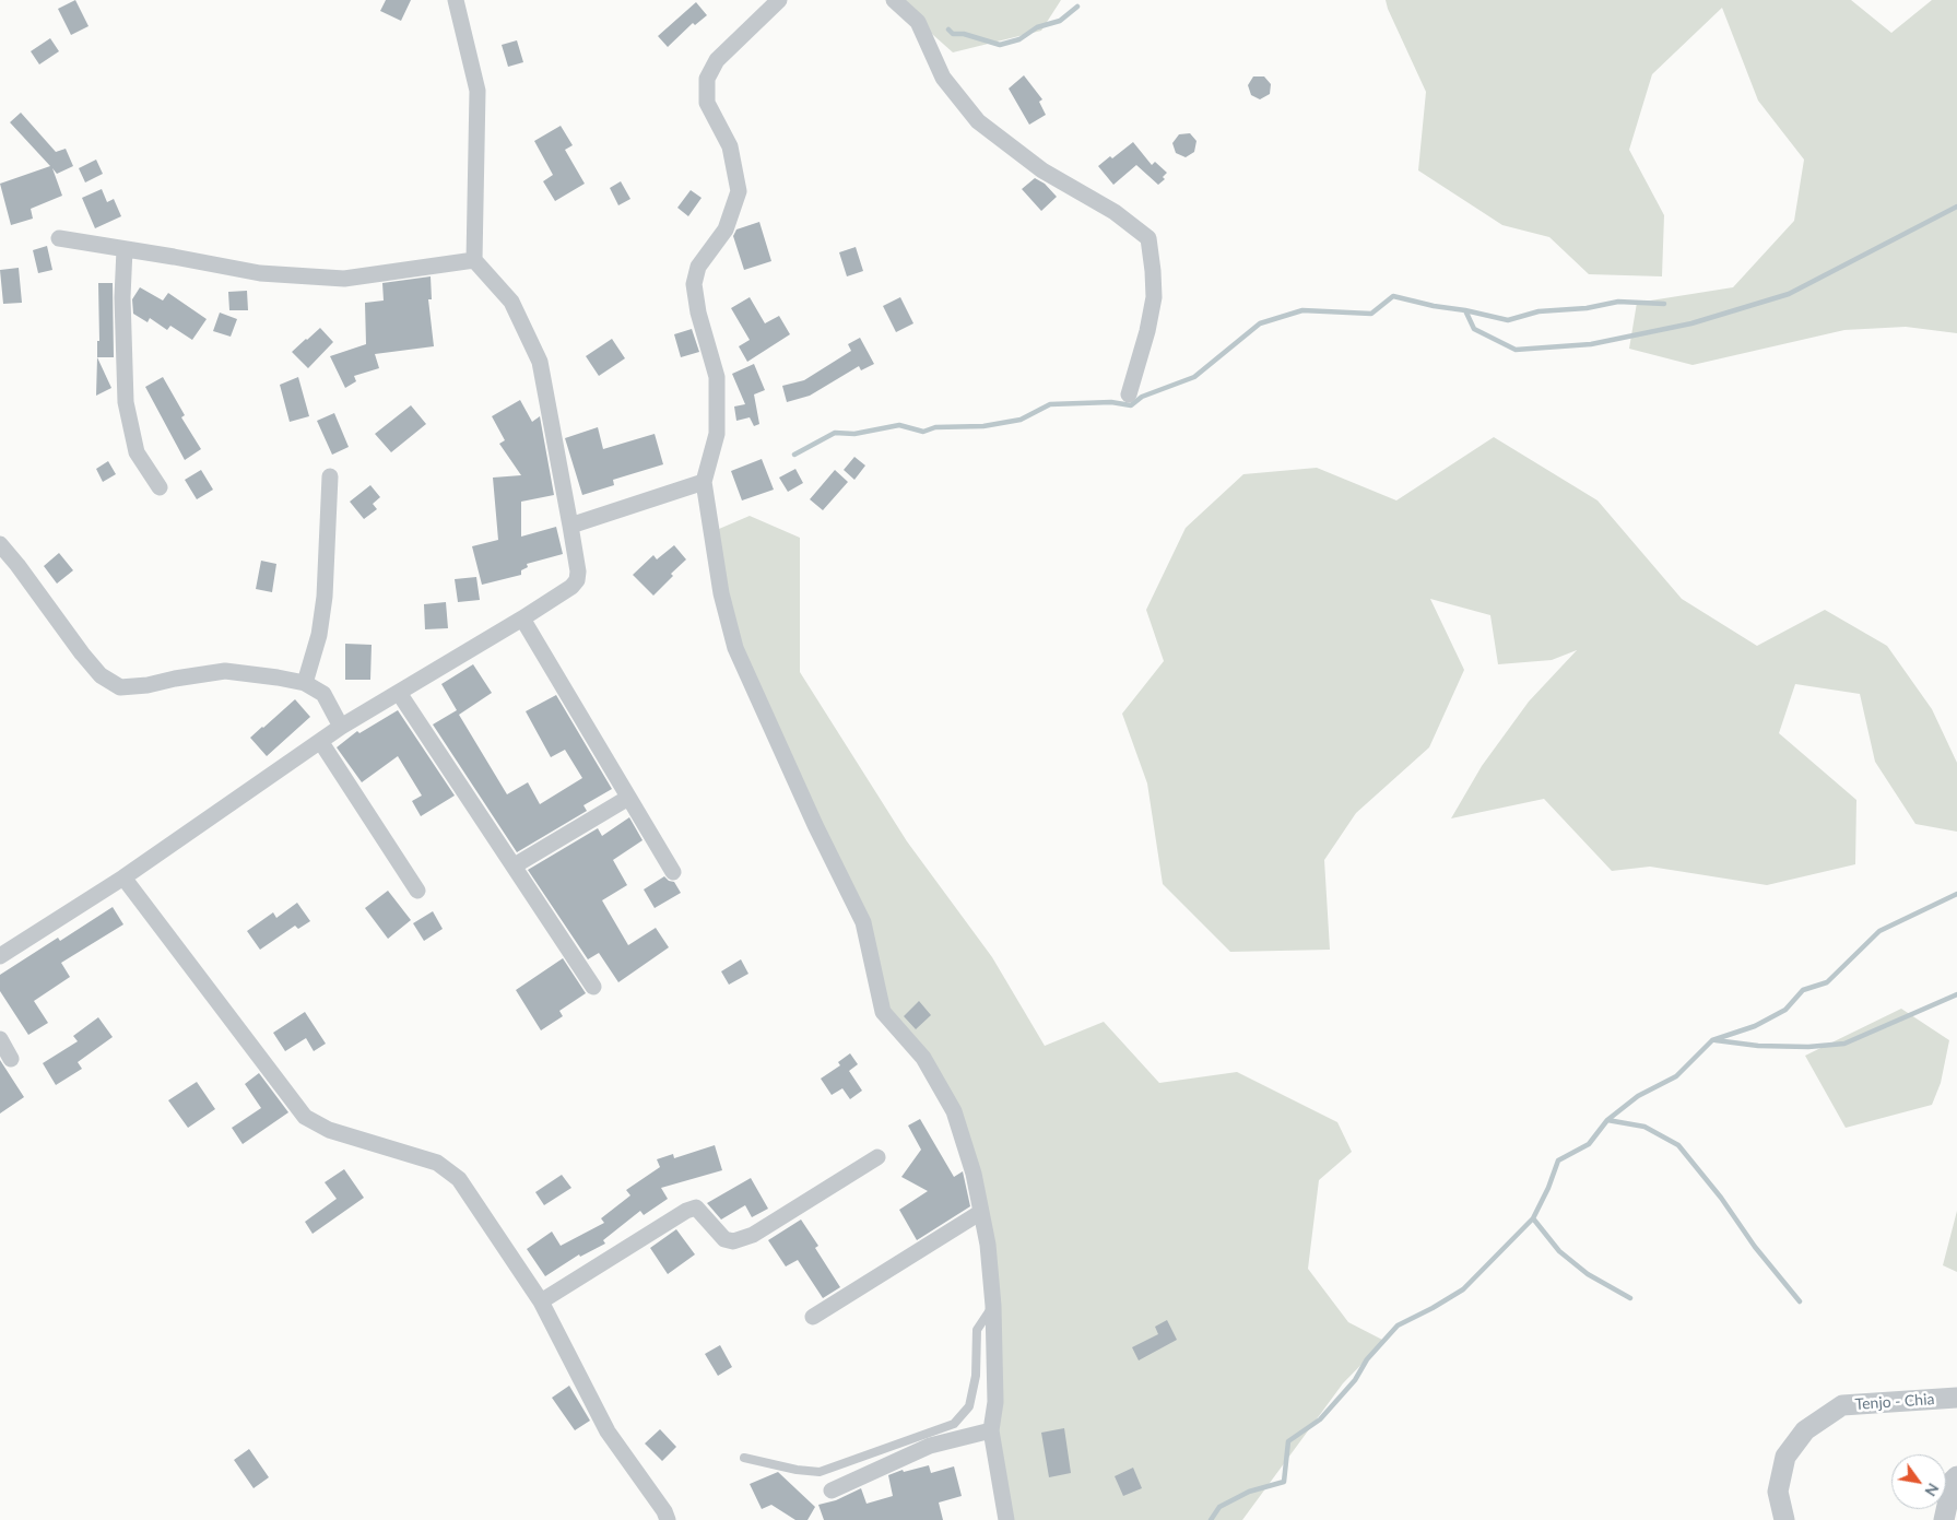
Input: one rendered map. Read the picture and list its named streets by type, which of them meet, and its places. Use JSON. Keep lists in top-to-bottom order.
{
  "streets": {
    "street": ["Tenjo - Chia"]
  },
  "north": "bottom right"
}
